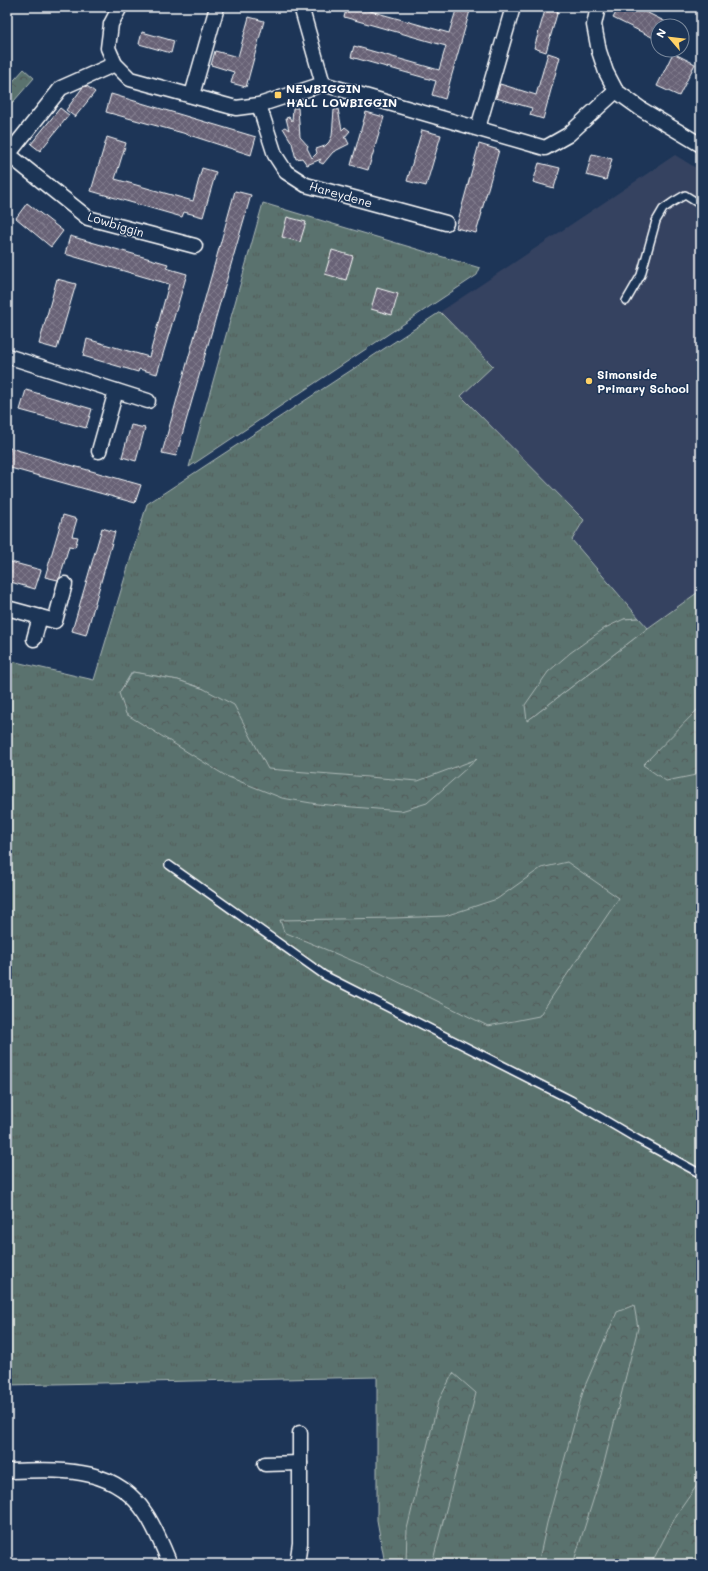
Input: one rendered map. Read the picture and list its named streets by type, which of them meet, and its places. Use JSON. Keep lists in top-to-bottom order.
{
  "streets": {
    "street": ["Hareydene", "Lowbiggin"]
  },
  "places": {
    "transit": ["NEWBIGGIN HALL LOWBIGGIN"],
    "other": ["Simonside Primary School"]
  },
  "north": "top left"
}
